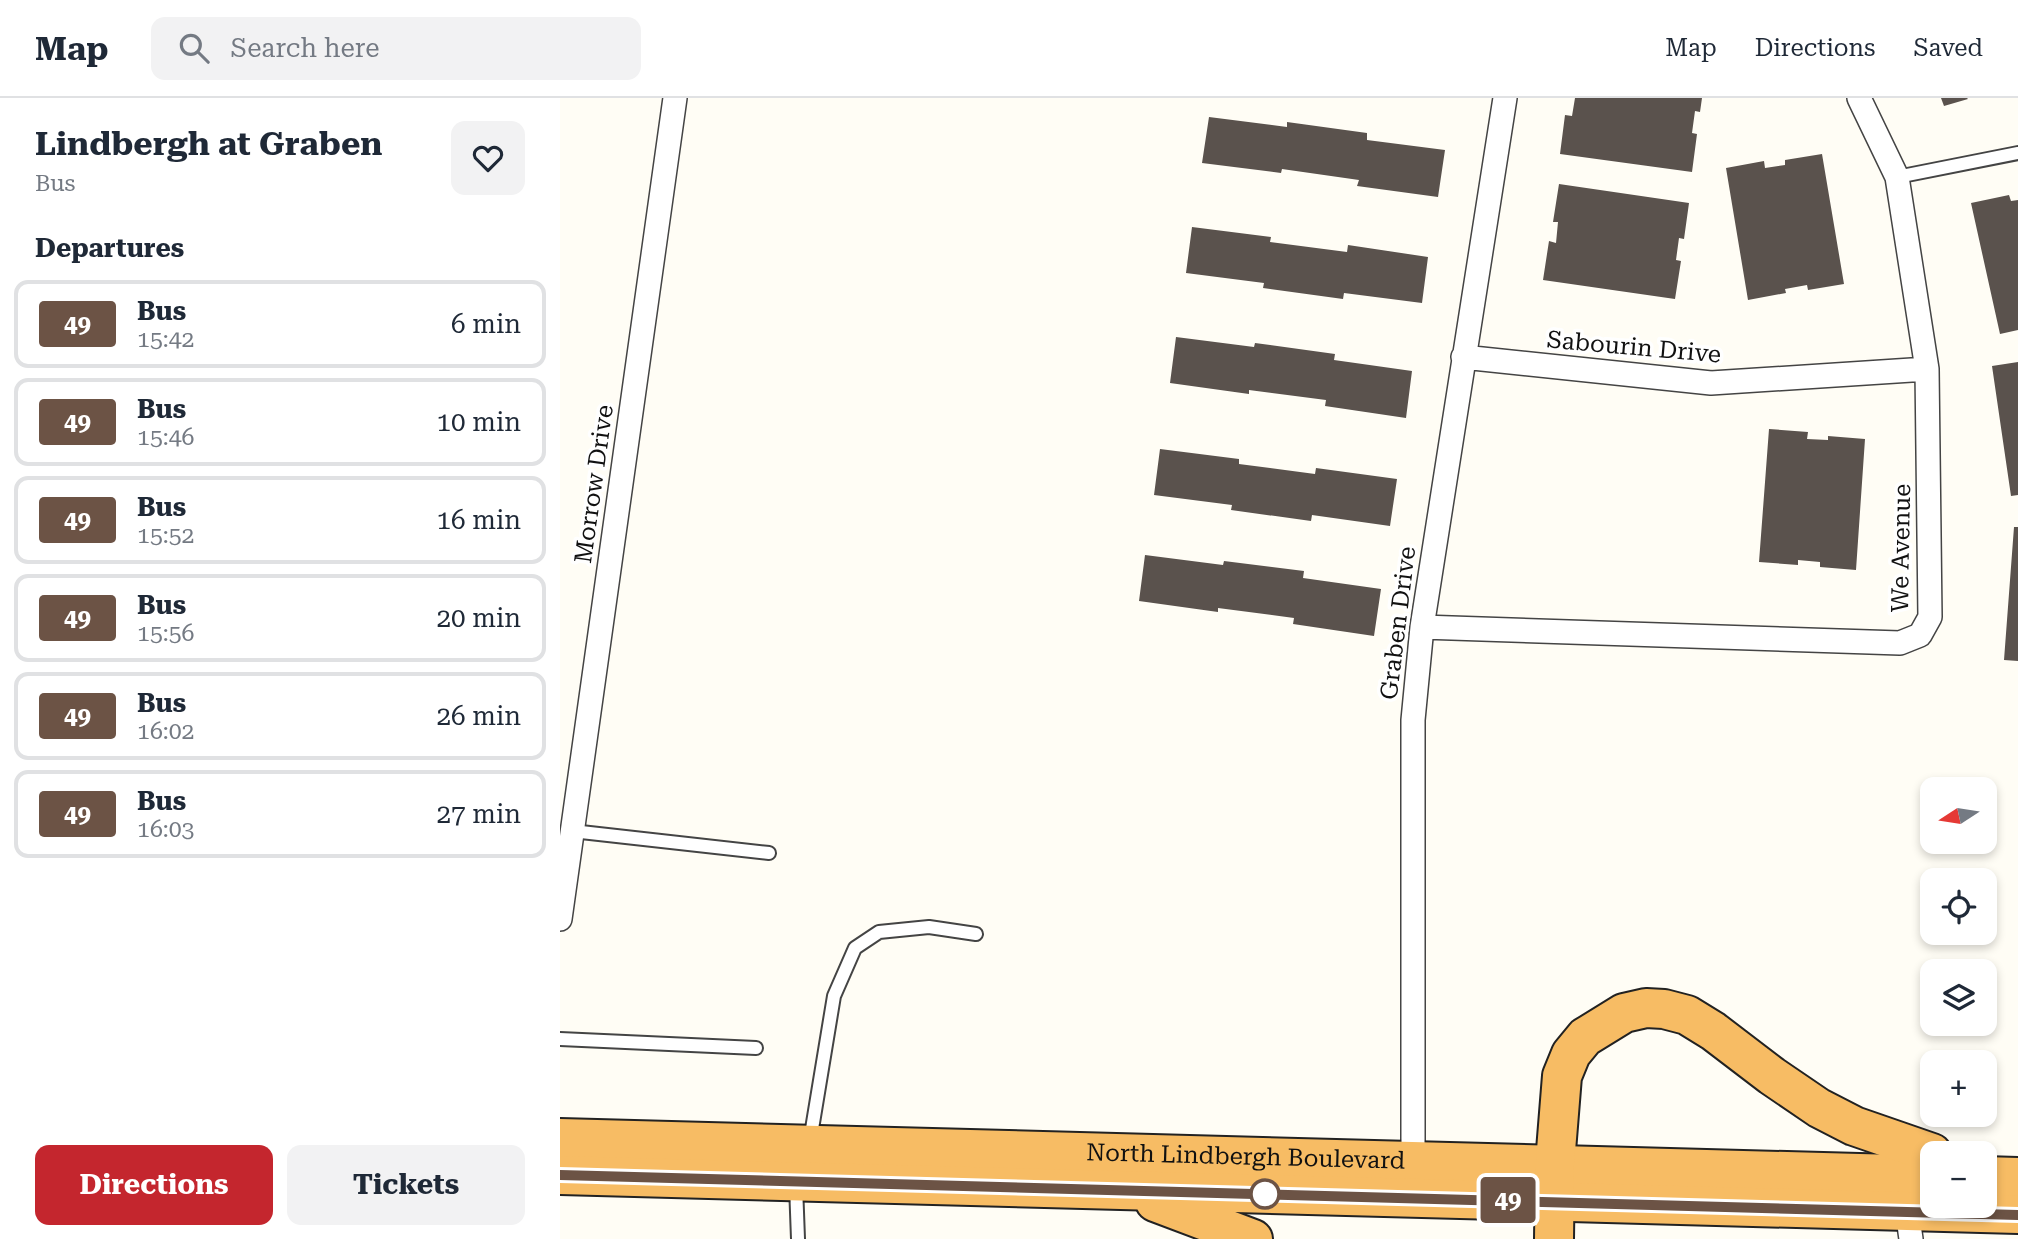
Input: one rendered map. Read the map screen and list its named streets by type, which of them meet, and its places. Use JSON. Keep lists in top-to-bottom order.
{
  "streets": {
    "highway": ["North Lindbergh Boulevard"],
    "street": [
      "Sabourin Drive",
      "Morrow Drive",
      "We Avenue",
      "Graben Drive"
    ]
  },
  "crossings": [
    ["Sabourin Drive", "We Avenue"],
    ["Sabourin Drive", "Graben Drive"],
    ["We Avenue", "Graben Drive"],
    ["Graben Drive", "North Lindbergh Boulevard"]
  ],
  "lines": ["bus line 49"],
  "north": "left",
  "page": {
    "header": "Map",
    "search": "Search here",
    "nav": ["Map", "Directions", "Saved"],
    "heading": [
      ["Lindbergh at Graben", "Bus"],
      "Departures"
    ],
    "on_map": "49",
    "list": [
      {
        "mark": "49",
        "name": "Bus",
        "note": "15:42",
        "value": "6 min"
      },
      {
        "mark": "49",
        "name": "Bus",
        "note": "15:46",
        "value": "10 min"
      },
      {
        "mark": "49",
        "name": "Bus",
        "note": "15:52",
        "value": "16 min"
      },
      {
        "mark": "49",
        "name": "Bus",
        "note": "15:56",
        "value": "20 min"
      },
      {
        "mark": "49",
        "name": "Bus",
        "note": "16:02",
        "value": "26 min"
      },
      {
        "mark": "49",
        "name": "Bus",
        "note": "16:03",
        "value": "27 min"
      }
    ],
    "map_buttons": ["+", "−"],
    "buttons": ["Directions", "Tickets"]
  }
}
